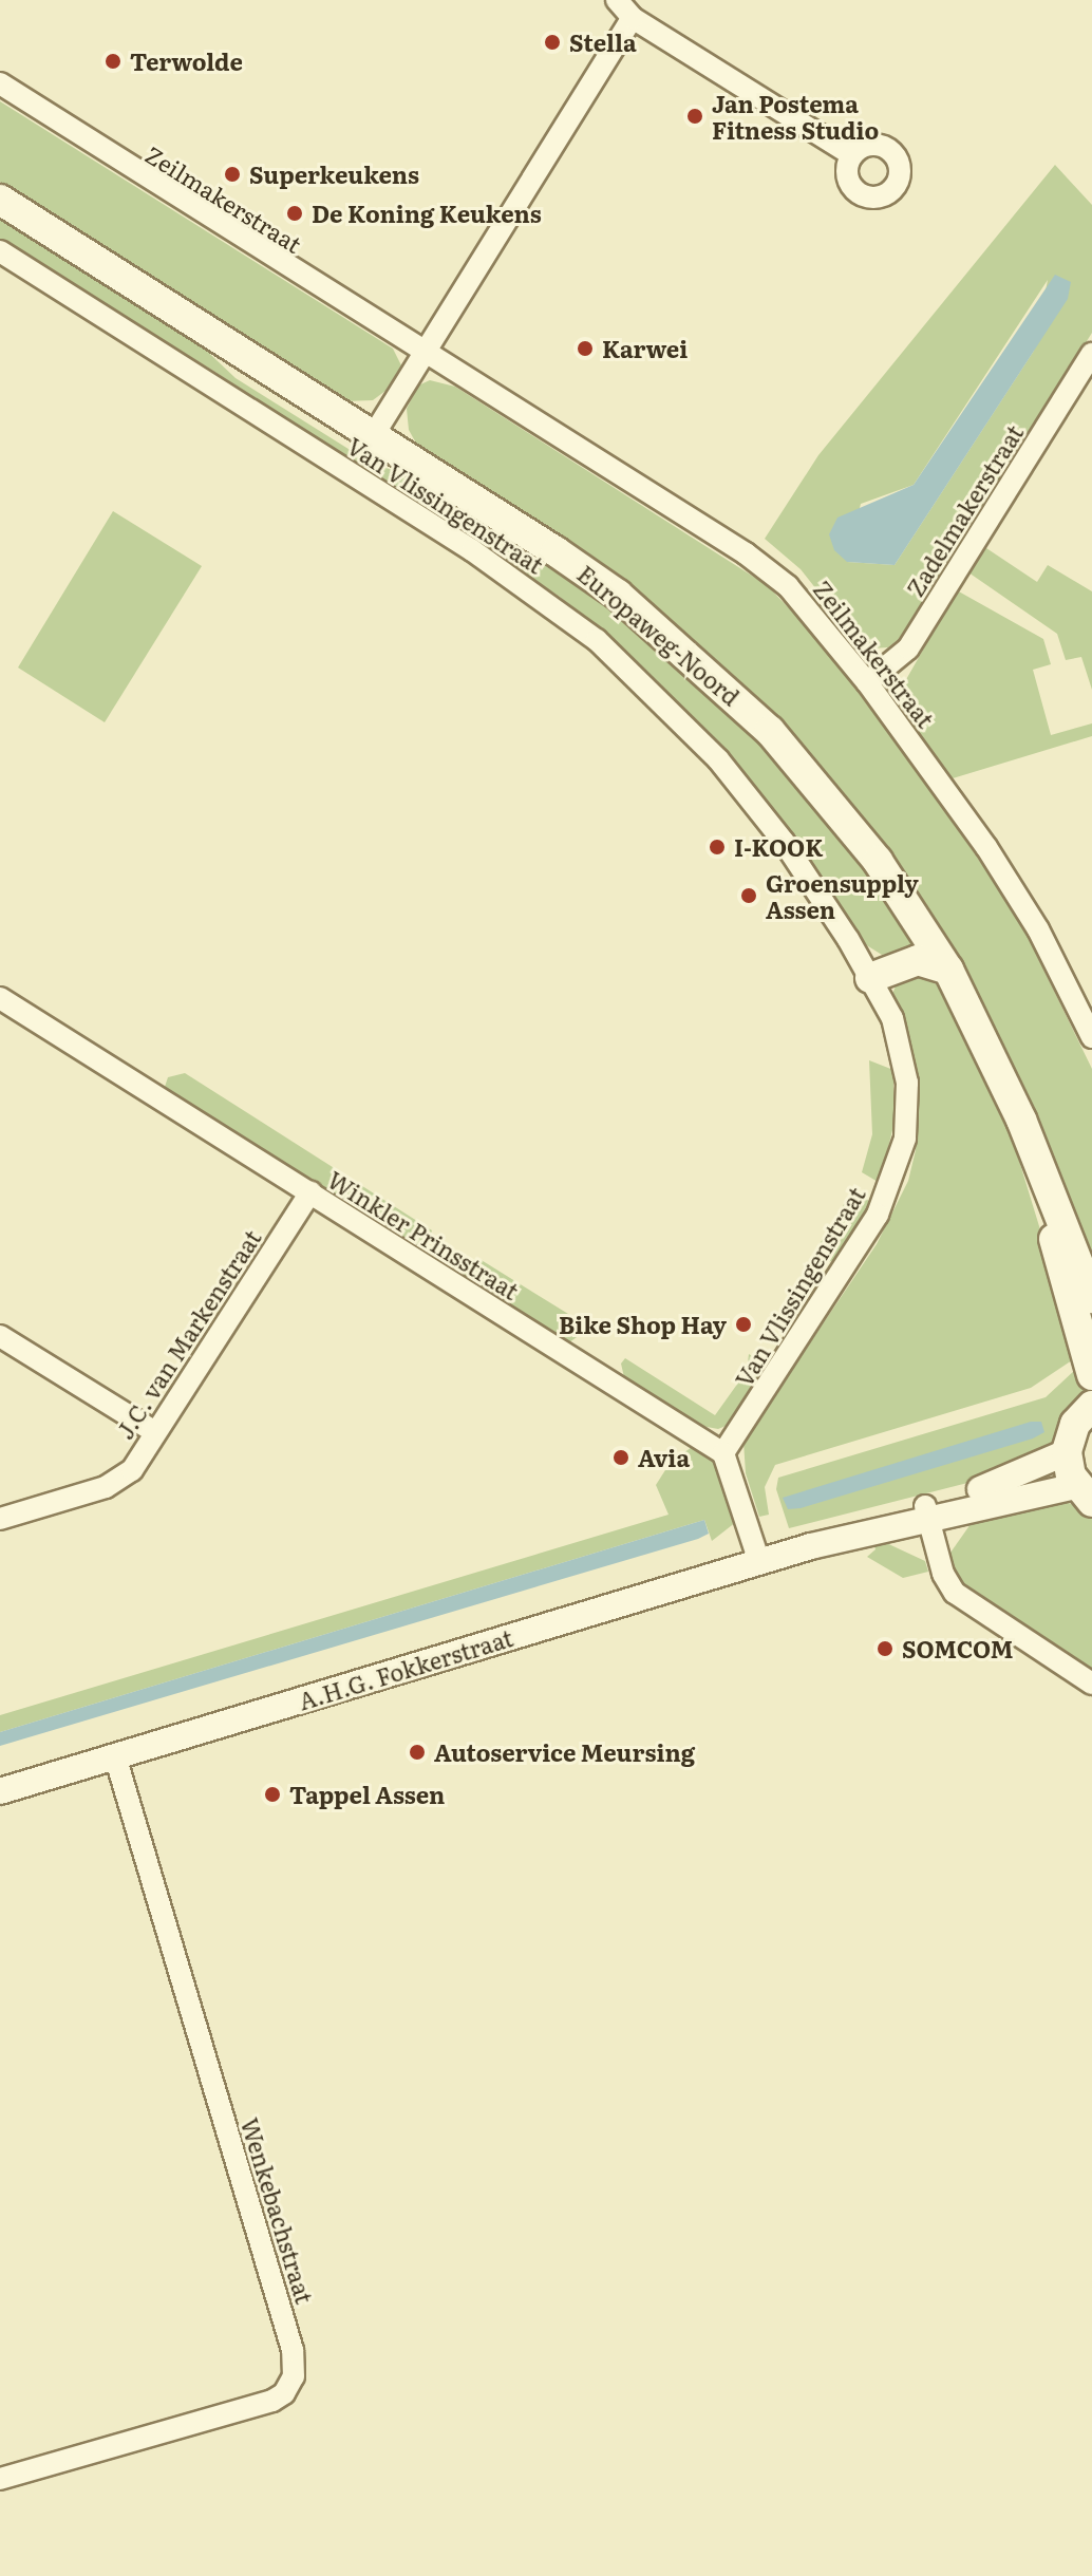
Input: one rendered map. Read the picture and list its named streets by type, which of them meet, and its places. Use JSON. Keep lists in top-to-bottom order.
{
  "streets": {
    "main road": ["Europaweg-Noord"],
    "street": [
      "Zeilmakerstraat",
      "Van Vlissingenstraat",
      "Zadelmakerstraat",
      "Winkler Prinsstraat",
      "J.C. van Markenstraat",
      "A.H.G. Fokkerstraat",
      "Wenkebachstraat"
    ]
  },
  "crossings": [
    ["Zeilmakerstraat", "Zadelmakerstraat"],
    ["Van Vlissingenstraat", "Winkler Prinsstraat"],
    ["Winkler Prinsstraat", "J.C. van Markenstraat"],
    ["A.H.G. Fokkerstraat", "Wenkebachstraat"]
  ],
  "places": [
    "Stella",
    "Terwolde",
    "Jan Postema Fitness Studio",
    "Superkeukens",
    "De Koning Keukens",
    "Karwei",
    "I-KOOK",
    "Groensupply Assen",
    "Bike Shop Hay",
    "Avia",
    "SOMCOM",
    "Autoservice Meursing",
    "Tappel Assen"
  ]
}
